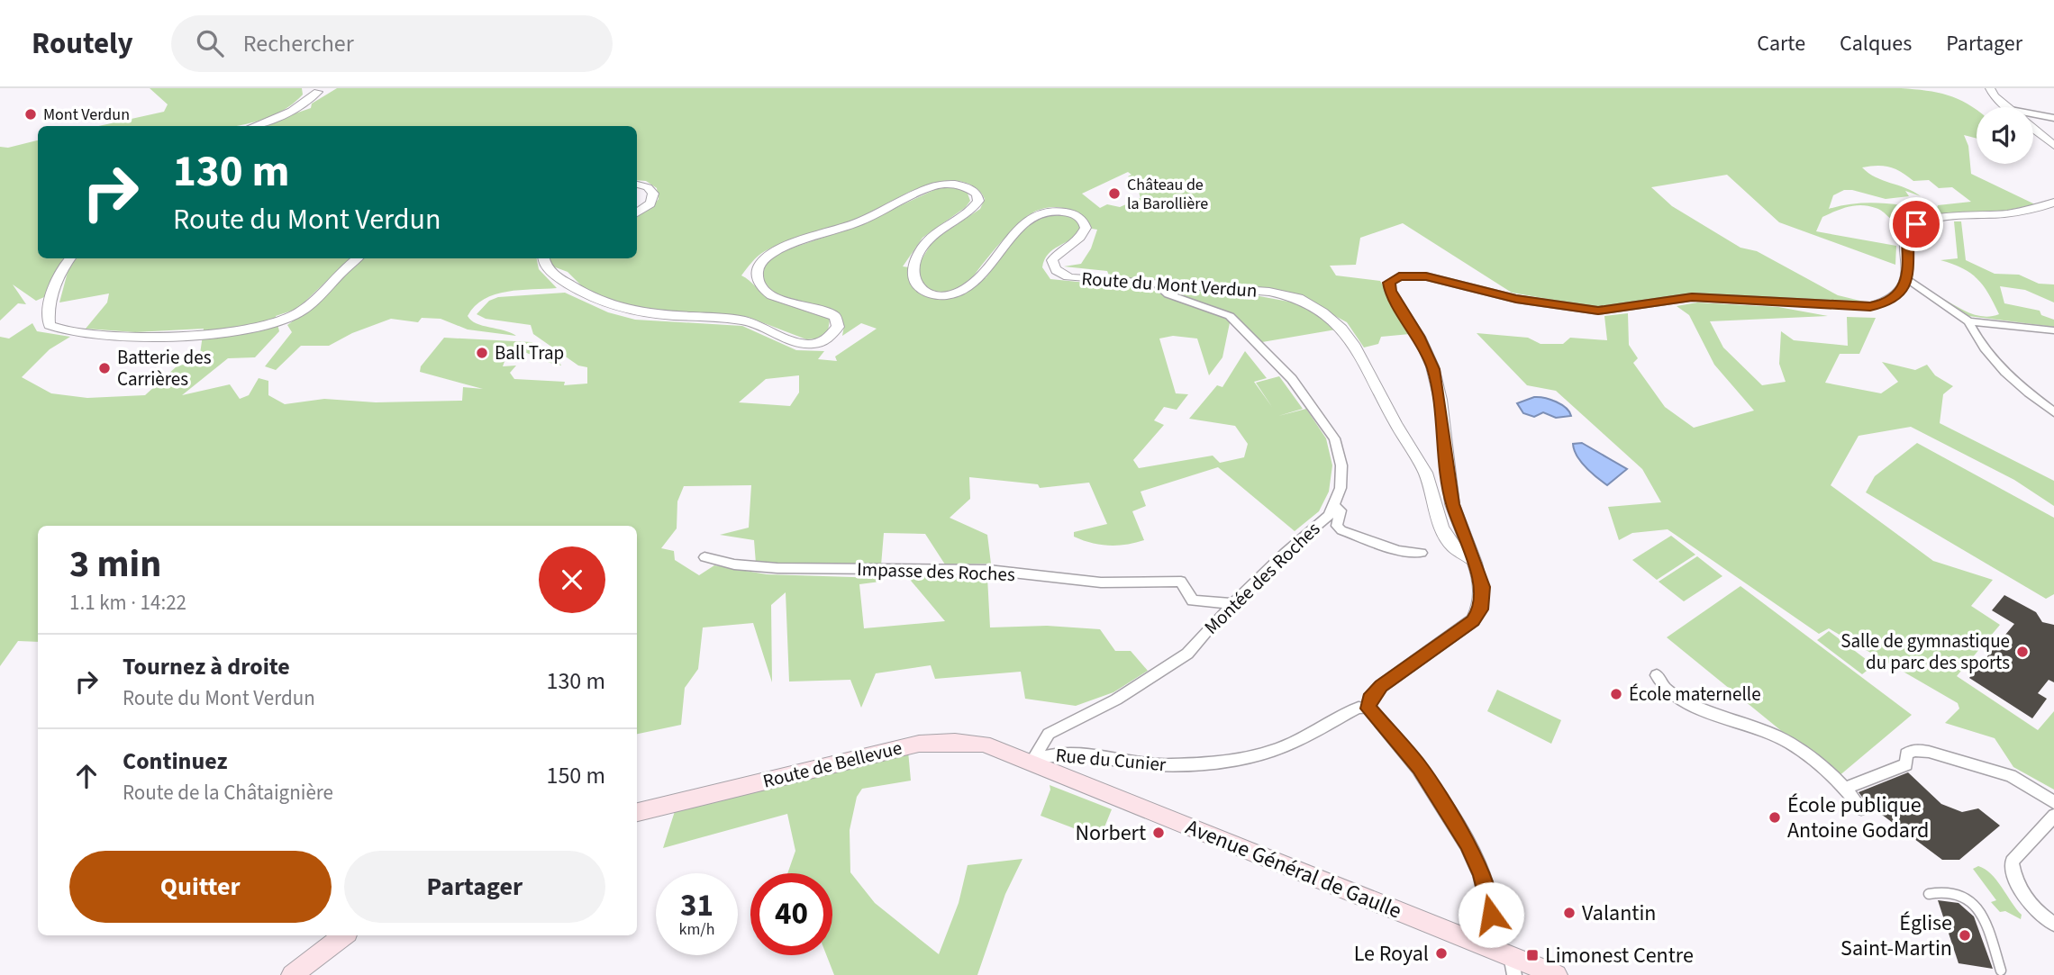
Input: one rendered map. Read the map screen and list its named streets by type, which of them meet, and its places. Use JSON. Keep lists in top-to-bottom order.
{
  "streets": {
    "main road": ["Route de Bellevue", "Avenue Général de Gaulle"],
    "street": [
      "Route du Mont Verdun",
      "Impasse des Roches",
      "Montée des Roches",
      "Rue du Cunier"
    ]
  },
  "crossings": [
    ["Route du Mont Verdun", "Montée des Roches"],
    ["Impasse des Roches", "Montée des Roches"],
    ["Montée des Roches", "Rue du Cunier"],
    ["Montée des Roches", "Route de Bellevue"],
    ["Montée des Roches", "Avenue Général de Gaulle"],
    ["Rue du Cunier", "Route de Bellevue"],
    ["Rue du Cunier", "Avenue Général de Gaulle"],
    ["Route de Bellevue", "Avenue Général de Gaulle"]
  ],
  "places": {
    "other": [
      "Mont Verdun",
      "Château de la Barollière",
      "Ball Trap",
      "Batterie des Carrières",
      "Salle de gymnastique du parc des sports",
      "École maternelle",
      "École publique Antoine Godard",
      "Norbert",
      "Valantin",
      "Église Saint-Martin",
      "Le Royal"
    ],
    "transit": ["Limonest Centre"]
  },
  "page": {
    "header": "Routely",
    "search": "Rechercher",
    "nav": ["Carte", "Calques", "Partager"],
    "turn": ["130 m", "Route du Mont Verdun"],
    "heading": ["3 min", "1.1 km · 14:22"],
    "list": [
      {
        "name": "Tournez à droite",
        "note": "Route du Mont Verdun",
        "value": "130 m"
      },
      {
        "name": "Continuez",
        "note": "Route de la Châtaignière",
        "value": "150 m"
      }
    ],
    "buttons": ["Quitter", "Partager"],
    "speed": "31 km/h",
    "limit": "40"
  }
}
